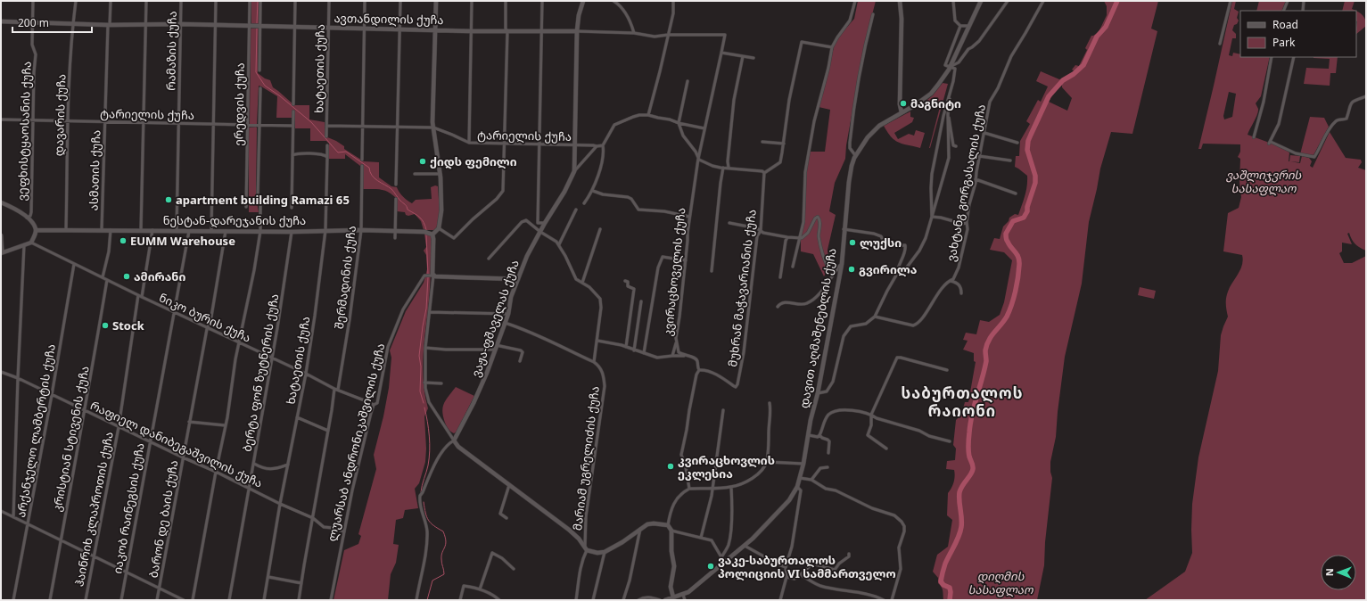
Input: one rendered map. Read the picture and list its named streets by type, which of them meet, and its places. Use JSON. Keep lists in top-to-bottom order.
{
  "streets": {
    "street": [
      "ავთანდილის ქუჩა",
      "რამაზის ქუჩა",
      "ხატაეთის ქუჩა",
      "ერედვის ქუჩა",
      "ტარიელის ქუჩა",
      "დავარის ქუჩა",
      "ვეფხისტყაოსანის ქუჩა",
      "ასმათის ქუჩა",
      "ვახტანგ გორგასალის ქუჩა",
      "ნესტან-დარეჯანის ქუჩა",
      "კვირაცხოველის ქუჩა",
      "შერმადინის ქუჩა",
      "მუხრან მაჭავარიანის ქუჩა",
      "ნიკო ბურის ქუჩა",
      "ვაჟა-ფშაველას ქუჩა",
      "დავით აღმაშენებლის ქუჩა",
      "ბერტა ფონ ზუტნერის ქუჩა",
      "არქანჯელო ლამბერტის ქუჩა",
      "კრისტიან სტივენის ქუჩა",
      "ლუარსაბ ანდრონიკაშვილის ქუჩა",
      "რაფიელ დანიბეგაშვილის ქუჩა",
      "მარიამ უგრელიძის ქუჩა",
      "იაკობ რაინეგსის ქუჩა",
      "ჰაინრიხ კლაპროთის ქუჩა",
      "ბარონ დე ბაის ქუჩა"
    ]
  },
  "crossings": [
    ["ავთანდილის ქუჩა", "რამაზის ქუჩა"],
    ["ავთანდილის ქუჩა", "ხატაეთის ქუჩა"],
    ["ავთანდილის ქუჩა", "ერედვის ქუჩა"],
    ["ავთანდილის ქუჩა", "დავარის ქუჩა"],
    ["ავთანდილის ქუჩა", "ვეფხისტყაოსანის ქუჩა"],
    ["ავთანდილის ქუჩა", "ასმათის ქუჩა"],
    ["ავთანდილის ქუჩა", "კვირაცხოველის ქუჩა"],
    ["რამაზის ქუჩა", "ტარიელის ქუჩა"],
    ["რამაზის ქუჩა", "ნესტან-დარეჯანის ქუჩა"],
    ["ხატაეთის ქუჩა", "ტარიელის ქუჩა"],
    ["ხატაეთის ქუჩა", "ნესტან-დარეჯანის ქუჩა"],
    ["ხატაეთის ქუჩა", "ნიკო ბურის ქუჩა"],
    ["ხატაეთის ქუჩა", "რაფიელ დანიბეგაშვილის ქუჩა"],
    ["ერედვის ქუჩა", "ტარიელის ქუჩა"],
    ["ერედვის ქუჩა", "ნესტან-დარეჯანის ქუჩა"],
    ["ერედვის ქუჩა", "ნიკო ბურის ქუჩა"],
    ["ერედვის ქუჩა", "რაფიელ დანიბეგაშვილის ქუჩა"],
    ["ტარიელის ქუჩა", "დავარის ქუჩა"],
    ["ტარიელის ქუჩა", "ვეფხისტყაოსანის ქუჩა"],
    ["ტარიელის ქუჩა", "ასმათის ქუჩა"],
    ["ტარიელის ქუჩა", "ვაჟა-ფშაველას ქუჩა"],
    ["დავარის ქუჩა", "ნესტან-დარეჯანის ქუჩა"],
    ["ასმათის ქუჩა", "ნესტან-დარეჯანის ქუჩა"],
    ["ნესტან-დარეჯანის ქუჩა", "შერმადინის ქუჩა"],
    ["ნესტან-დარეჯანის ქუჩა", "ბერტა ფონ ზუტნერის ქუჩა"],
    ["ნესტან-დარეჯანის ქუჩა", "იაკობ რაინეგსის ქუჩა"],
    ["ნესტან-დარეჯანის ქუჩა", "ბარონ დე ბაის ქუჩა"],
    ["კვირაცხოველის ქუჩა", "მუხრან მაჭავარიანის ქუჩა"],
    ["შერმადინის ქუჩა", "ნიკო ბურის ქუჩა"],
    ["ნიკო ბურის ქუჩა", "ბერტა ფონ ზუტნერის ქუჩა"],
    ["ნიკო ბურის ქუჩა", "არქანჯელო ლამბერტის ქუჩა"],
    ["ნიკო ბურის ქუჩა", "კრისტიან სტივენის ქუჩა"],
    ["ნიკო ბურის ქუჩა", "ლუარსაბ ანდრონიკაშვილის ქუჩა"],
    ["ნიკო ბურის ქუჩა", "იაკობ რაინეგსის ქუჩა"],
    ["ნიკო ბურის ქუჩა", "ჰაინრიხ კლაპროთის ქუჩა"],
    ["ნიკო ბურის ქუჩა", "ბარონ დე ბაის ქუჩა"],
    ["ბერტა ფონ ზუტნერის ქუჩა", "რაფიელ დანიბეგაშვილის ქუჩა"],
    ["არქანჯელო ლამბერტის ქუჩა", "რაფიელ დანიბეგაშვილის ქუჩა"],
    ["კრისტიან სტივენის ქუჩა", "რაფიელ დანიბეგაშვილის ქუჩა"],
    ["ლუარსაბ ანდრონიკაშვილის ქუჩა", "რაფიელ დანიბეგაშვილის ქუჩა"],
    ["რაფიელ დანიბეგაშვილის ქუჩა", "იაკობ რაინეგსის ქუჩა"],
    ["რაფიელ დანიბეგაშვილის ქუჩა", "ჰაინრიხ კლაპროთის ქუჩა"],
    ["რაფიელ დანიბეგაშვილის ქუჩა", "ბარონ დე ბაის ქუჩა"]
  ],
  "districts": ["საბურთალოს რაიონი"],
  "parks": ["ვაშლიჯვრის სასაფლაო", "დიღმის სასაფლაო"],
  "places": [
    "მაგნიტი",
    "ქიდს ფემილი",
    "apartment building Ramazi 65",
    "EUMM Warehouse",
    "ლუქსი",
    "გვირილა",
    "ამირანი",
    "Stock",
    "კვირაცხოვლის ეკლესია",
    "ვაკე-საბურთალოს პოლიციის VI სამმართველო"
  ],
  "legend": ["Road", "Park"],
  "scale_bar": "200 m",
  "north": "left"
}
